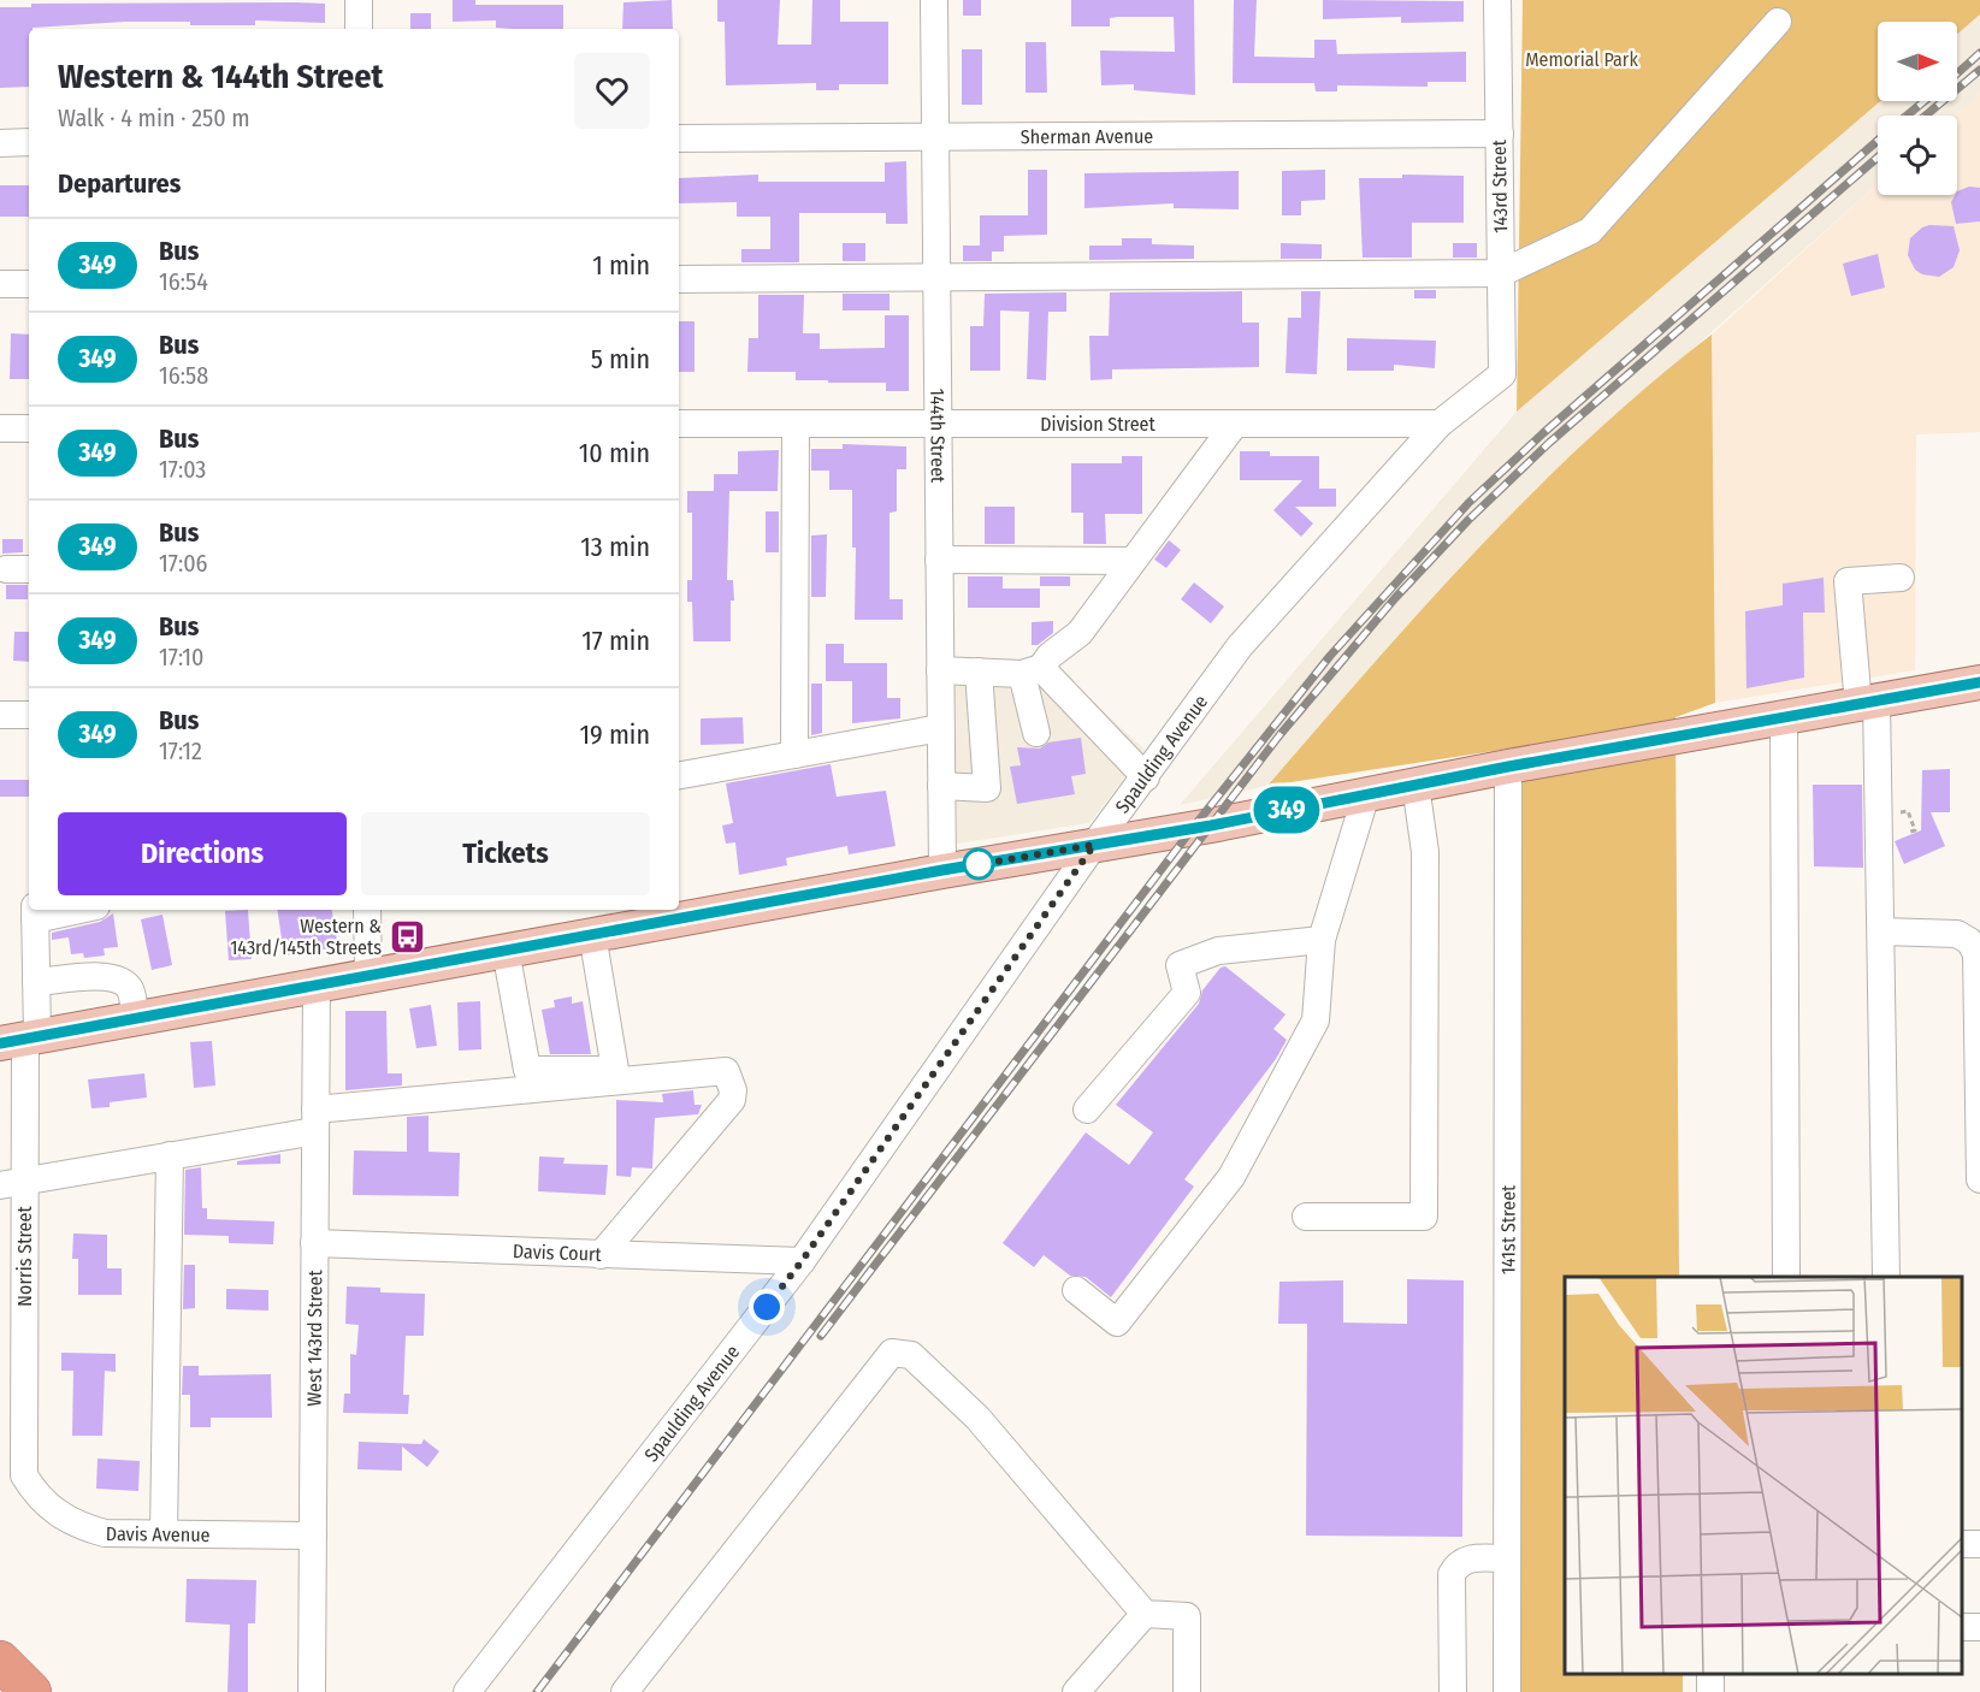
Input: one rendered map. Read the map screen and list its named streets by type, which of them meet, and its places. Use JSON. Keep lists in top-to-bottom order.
{
  "streets": {
    "street": [
      "Sherman Avenue",
      "143rd Street",
      "Division Street",
      "144th Street",
      "Spaulding Avenue",
      "141st Street",
      "Davis Court",
      "Norris Street",
      "West 143rd Street",
      "Davis Avenue"
    ]
  },
  "crossings": [
    ["Sherman Avenue", "143rd Street"],
    ["Sherman Avenue", "144th Street"],
    ["143rd Street", "Division Street"],
    ["143rd Street", "Spaulding Avenue"],
    ["Division Street", "144th Street"],
    ["Division Street", "Spaulding Avenue"],
    ["Spaulding Avenue", "Davis Court"],
    ["Davis Court", "West 143rd Street"],
    ["Norris Street", "Davis Avenue"],
    ["West 143rd Street", "Davis Avenue"]
  ],
  "parks": ["Memorial Park"],
  "places": {
    "bus stop": ["Western & 143rd/145th Streets"]
  },
  "lines": ["bus line 349"],
  "north": "right",
  "page": {
    "on_map": "349",
    "heading": [
      ["Western & 144th Street", "Walk · 4 min · 250 m"],
      "Departures"
    ],
    "list": [
      {
        "mark": "349",
        "name": "Bus",
        "note": "16:54",
        "value": "1 min"
      },
      {
        "mark": "349",
        "name": "Bus",
        "note": "16:58",
        "value": "5 min"
      },
      {
        "mark": "349",
        "name": "Bus",
        "note": "17:03",
        "value": "10 min"
      },
      {
        "mark": "349",
        "name": "Bus",
        "note": "17:06",
        "value": "13 min"
      },
      {
        "mark": "349",
        "name": "Bus",
        "note": "17:10",
        "value": "17 min"
      },
      {
        "mark": "349",
        "name": "Bus",
        "note": "17:12",
        "value": "19 min"
      }
    ],
    "buttons": ["Directions", "Tickets"]
  }
}
